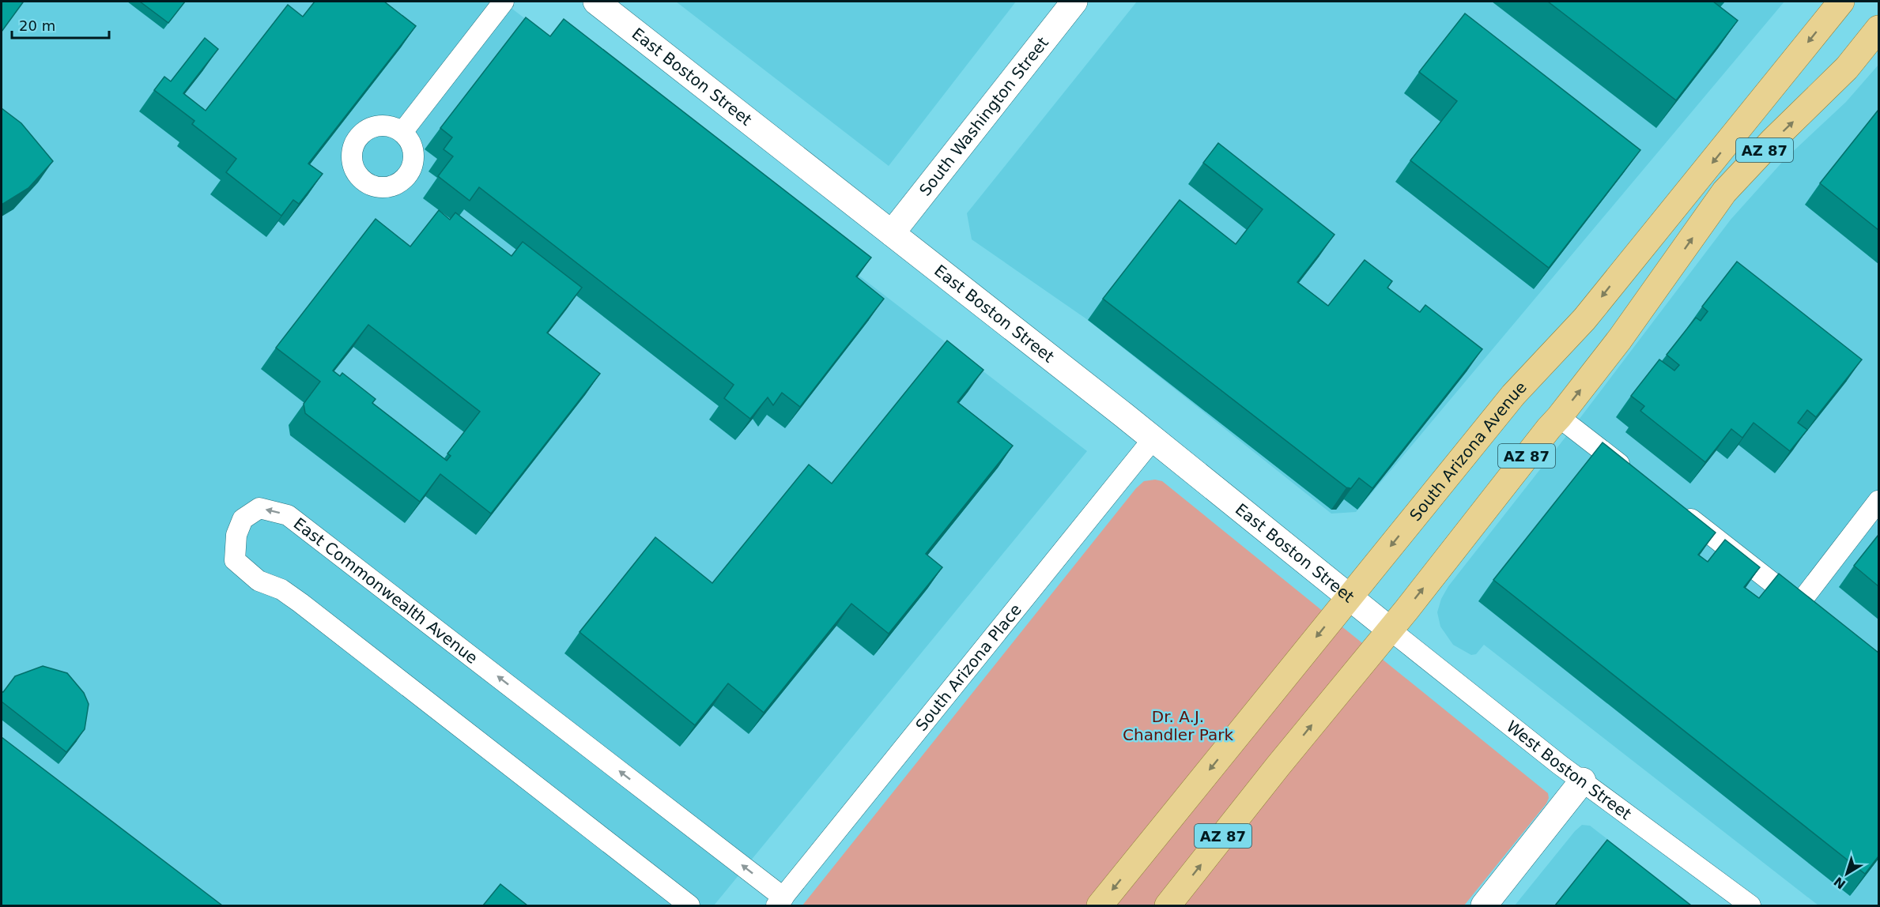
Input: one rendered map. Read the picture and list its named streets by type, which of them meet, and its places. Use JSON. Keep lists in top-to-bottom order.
{
  "streets": {
    "main road": ["AZ 87", "South Arizona Avenue"],
    "street": ["East Boston Street", "South Washington Street"],
    "lane": ["East Commonwealth Avenue", "South Arizona Place", "West Boston Street"]
  },
  "crossings": [
    ["East Boston Street", "South Washington Street"],
    ["East Boston Street", "AZ 87"],
    ["East Boston Street", "South Arizona Avenue"],
    ["East Boston Street", "South Arizona Place"],
    ["East Boston Street", "West Boston Street"],
    ["AZ 87", "West Boston Street"],
    ["East Commonwealth Avenue", "South Arizona Place"]
  ],
  "parks": ["Dr. A.J. Chandler Park"],
  "scale_bar": "20 m",
  "north": "bottom left"
}
